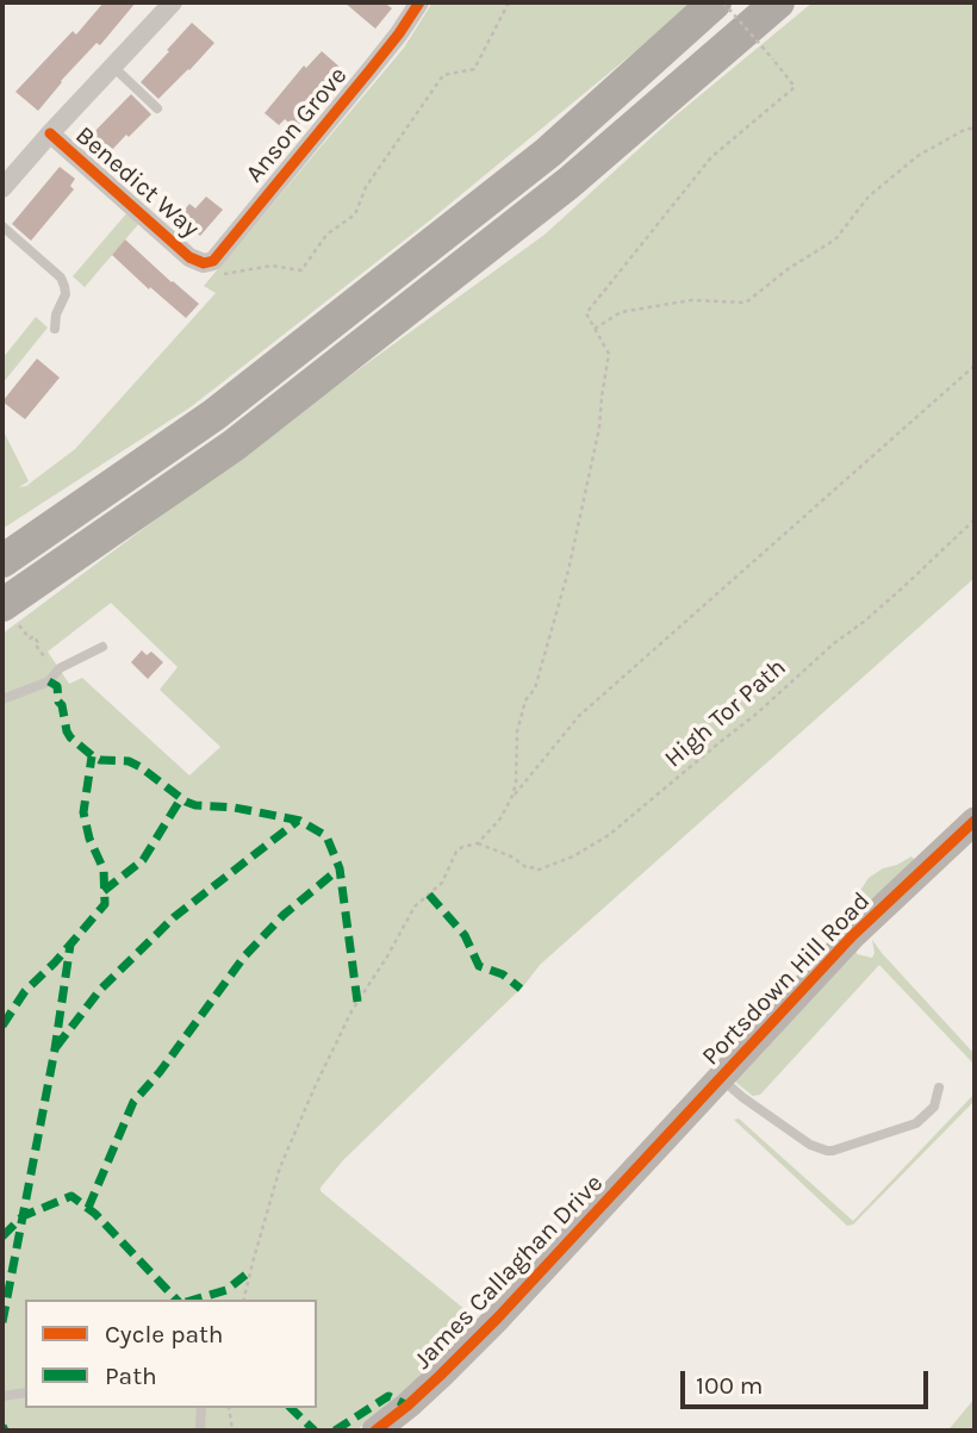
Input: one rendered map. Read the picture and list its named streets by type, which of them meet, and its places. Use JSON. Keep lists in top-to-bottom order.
{
  "streets": {
    "street": [
      "Anson Grove",
      "Benedict Way",
      "Portsdown Hill Road",
      "James Callaghan Drive"
    ],
    "path": ["High Tor Path"]
  },
  "crossings": [
    ["Anson Grove", "Benedict Way"],
    ["Portsdown Hill Road", "James Callaghan Drive"]
  ],
  "legend": ["Cycle path", "Path"],
  "scale_bar": "100 m"
}
